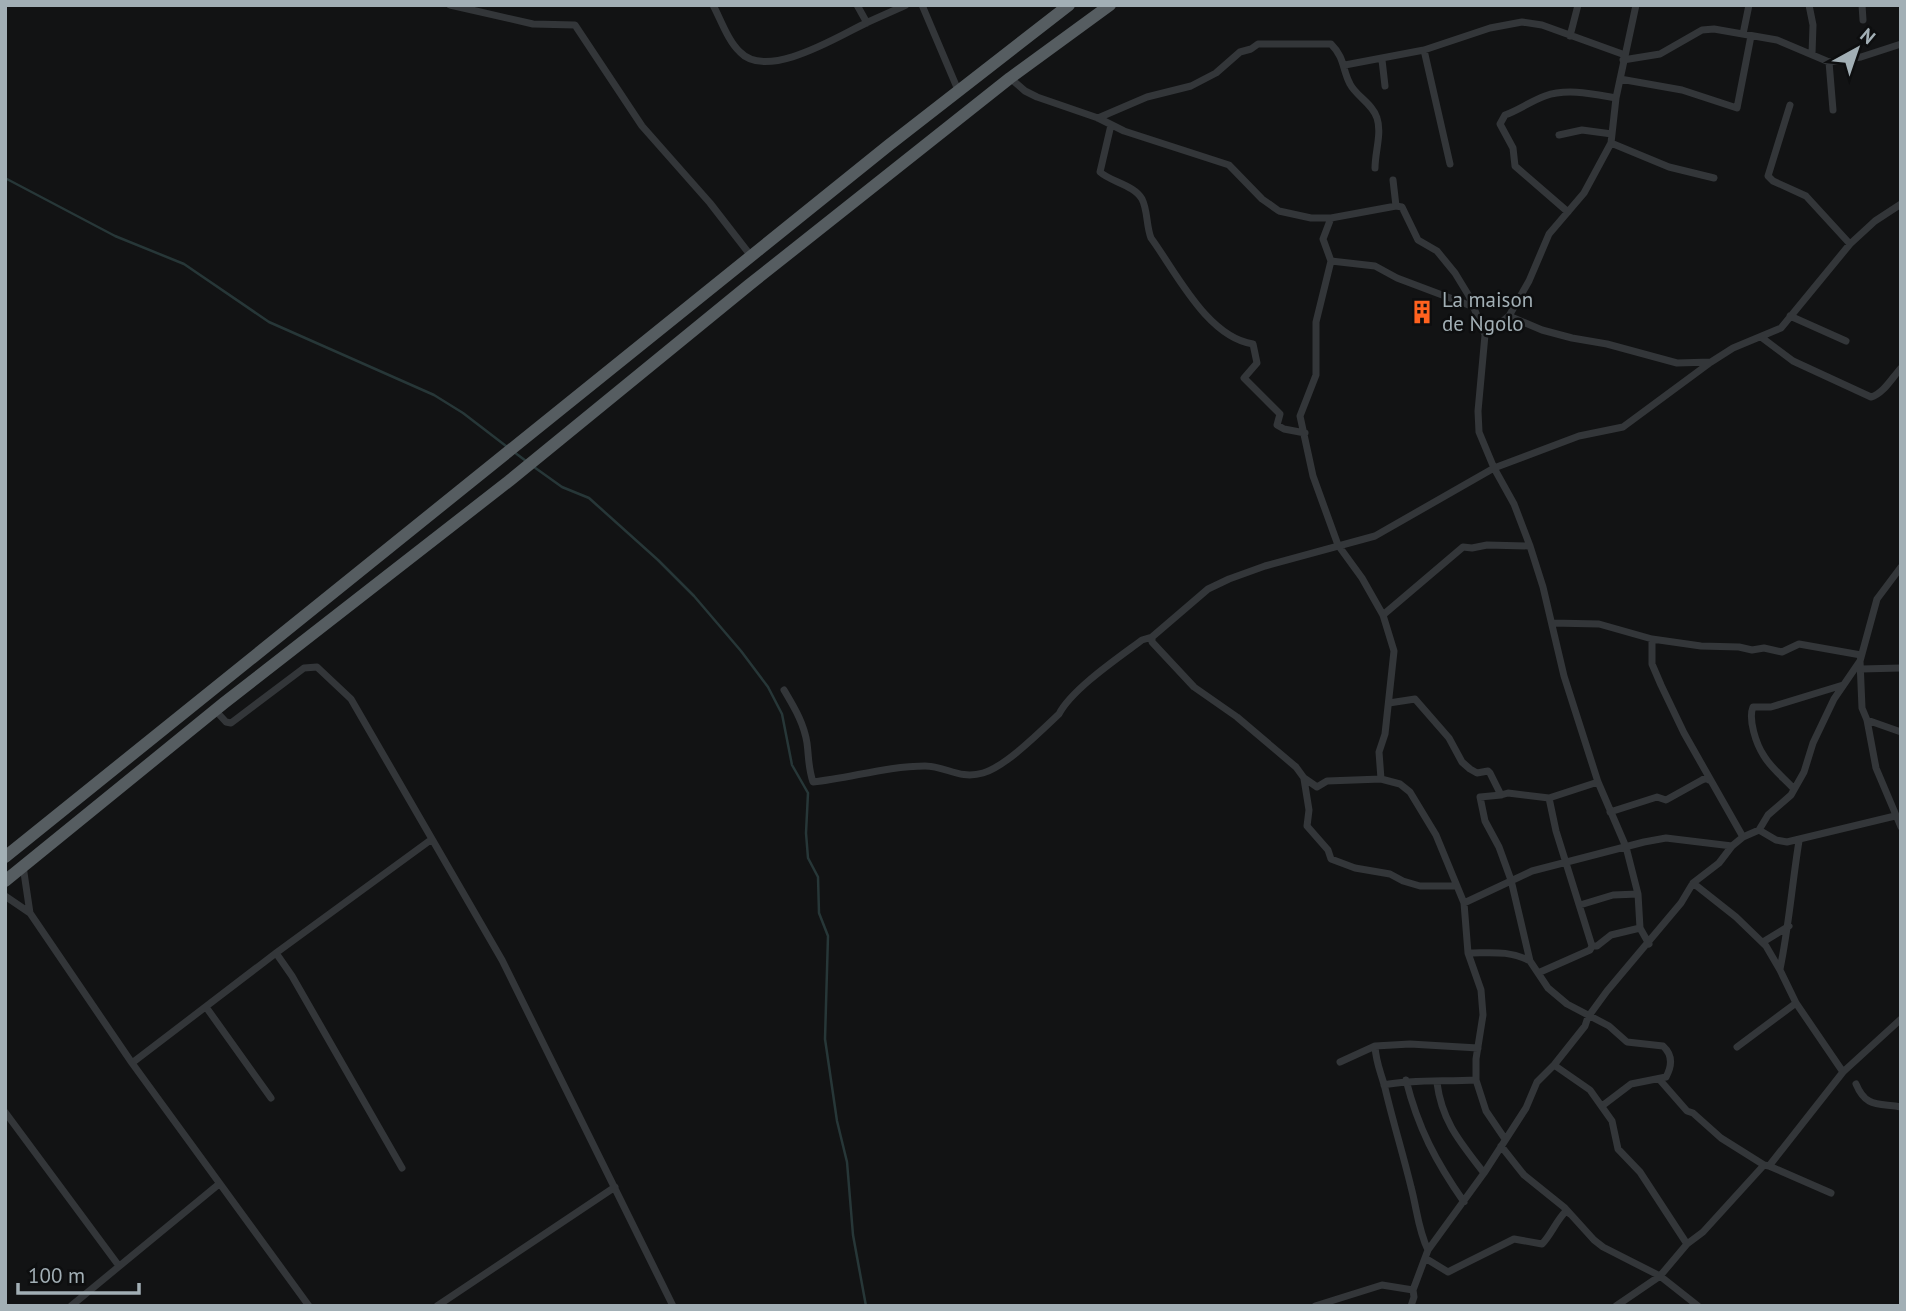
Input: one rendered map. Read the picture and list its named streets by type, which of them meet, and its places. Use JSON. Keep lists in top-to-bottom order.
{
  "places": {
    "building": ["La maison de Ngolo"]
  },
  "scale_bar": "100 m",
  "north": "top right"
}
